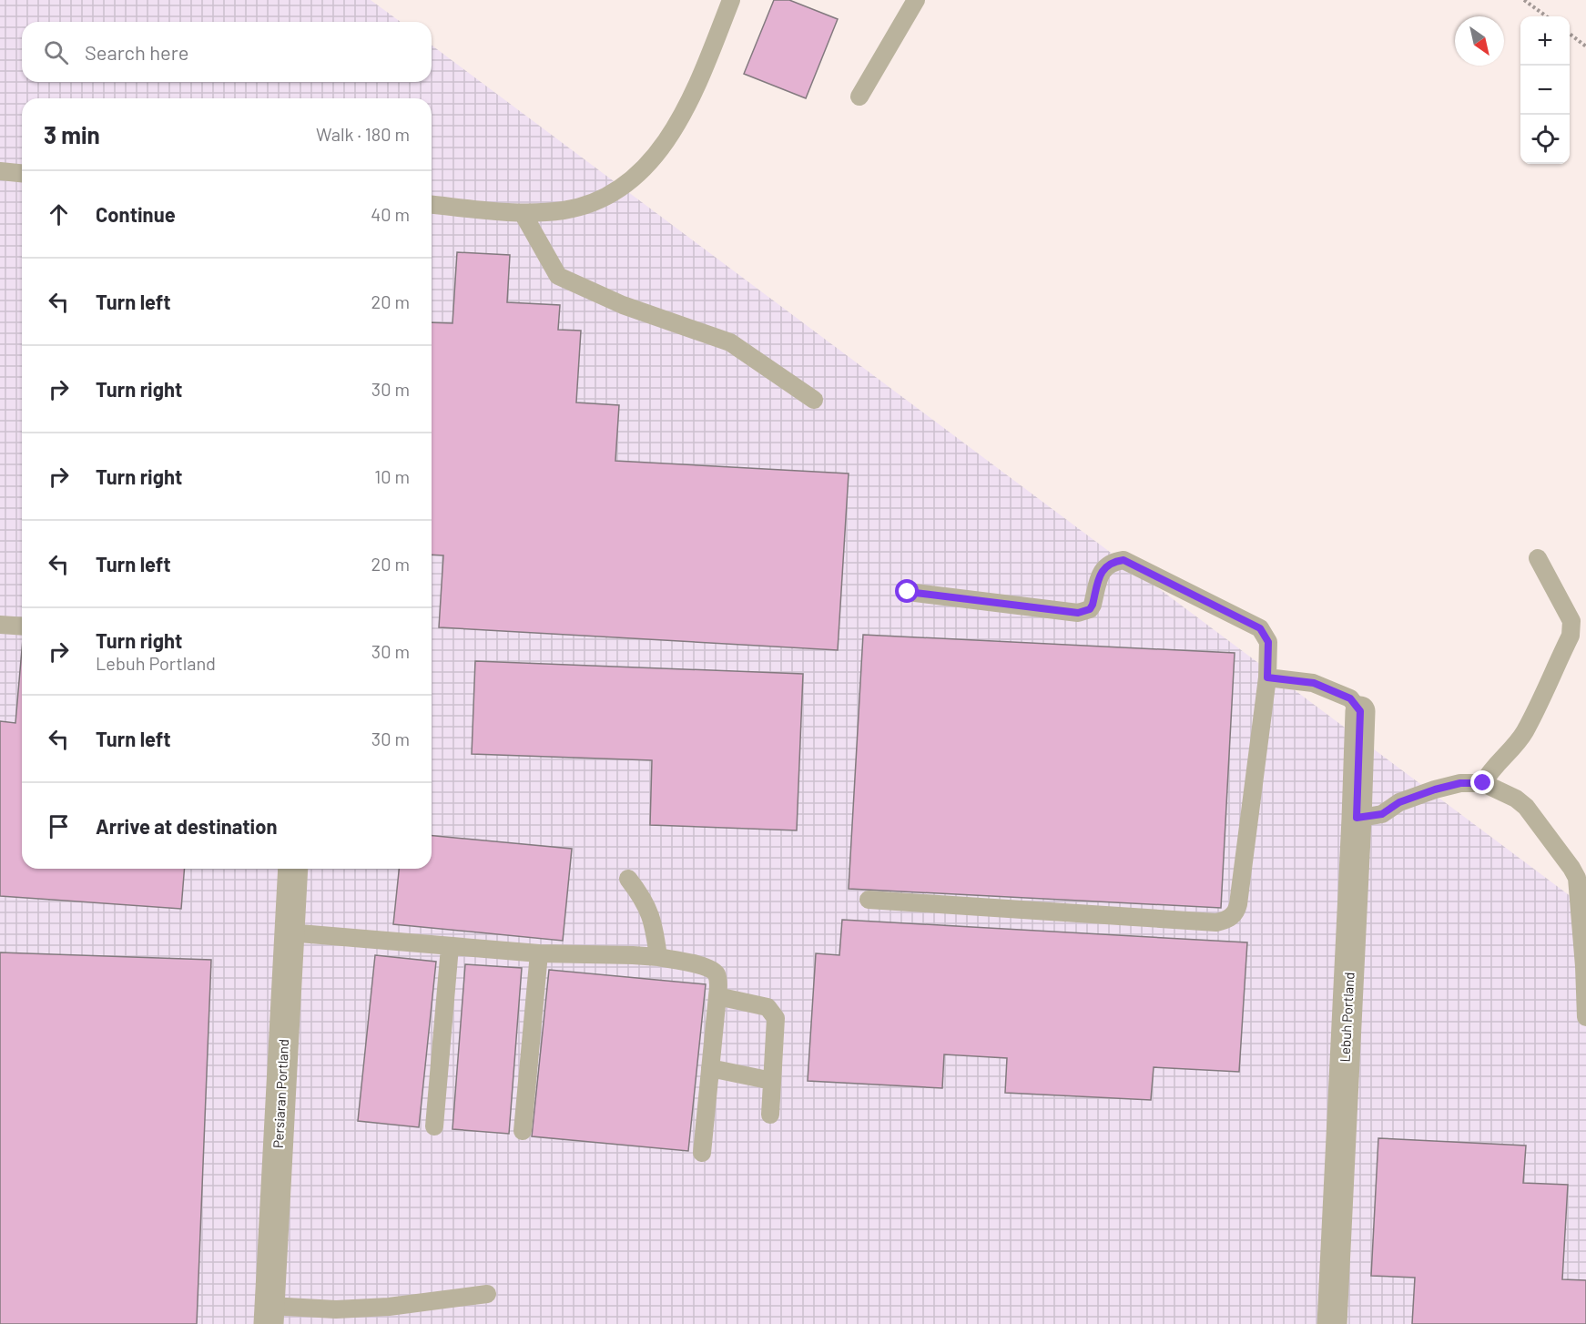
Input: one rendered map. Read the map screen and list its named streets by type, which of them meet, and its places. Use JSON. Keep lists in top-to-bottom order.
{
  "streets": {
    "street": ["Lebuh Portland", "Persiaran Portland"]
  },
  "north": "bottom right",
  "page": {
    "map_buttons": ["+", "−"],
    "search": "Search here",
    "heading": ["3 min", "Walk · 180 m"],
    "list": [
      ["Continue", "40 m"],
      ["Turn left", "20 m"],
      ["Turn right", "30 m"],
      ["Turn right", "10 m"],
      ["Turn left", "20 m"],
      ["Turn right", "Lebuh Portland", "30 m"],
      ["Turn left", "30 m"],
      "Arrive at destination"
    ]
  }
}
